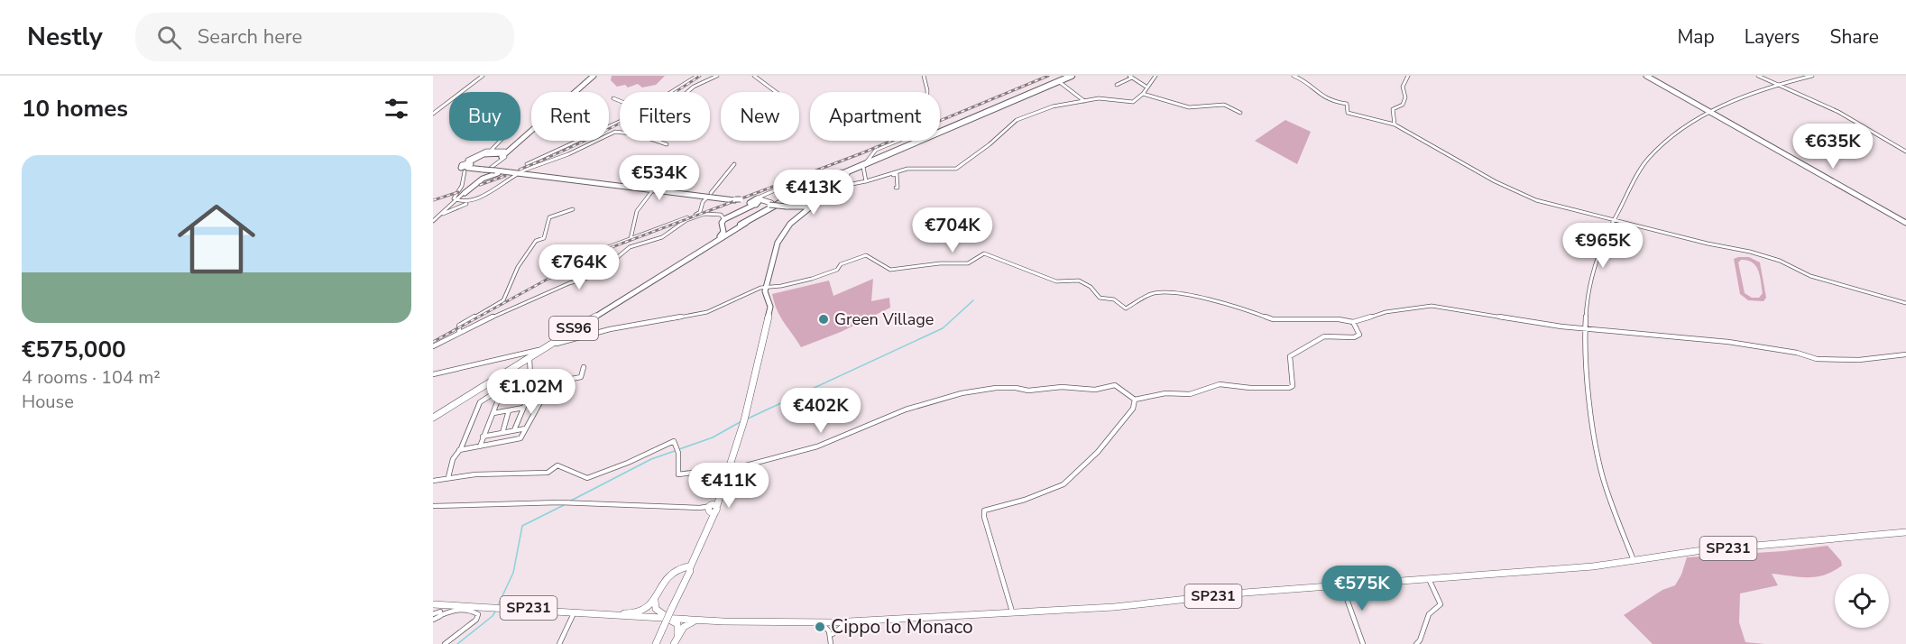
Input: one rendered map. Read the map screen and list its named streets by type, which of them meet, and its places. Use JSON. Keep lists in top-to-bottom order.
{
  "streets": {
    "main road": ["SS96", "SP231"]
  },
  "places": ["Green Village", "Cippo lo Monaco"],
  "page": {
    "header": "Nestly",
    "search": "Search here",
    "nav": ["Map", "Layers", "Share"],
    "heading": "10 homes",
    "chip": [
      "Buy",
      "Rent",
      "Filters",
      "New",
      "Apartment"
    ],
    "price": [
      "€635K",
      "€534K",
      "€413K",
      "€704K",
      "€965K",
      "€764K",
      "€1.02M",
      "€402K",
      "€411K",
      "€575K"
    ],
    "list": [
      {
        "name": "€575,000",
        "note": "4 rooms · 104 m² · House"
      }
    ]
  }
}
